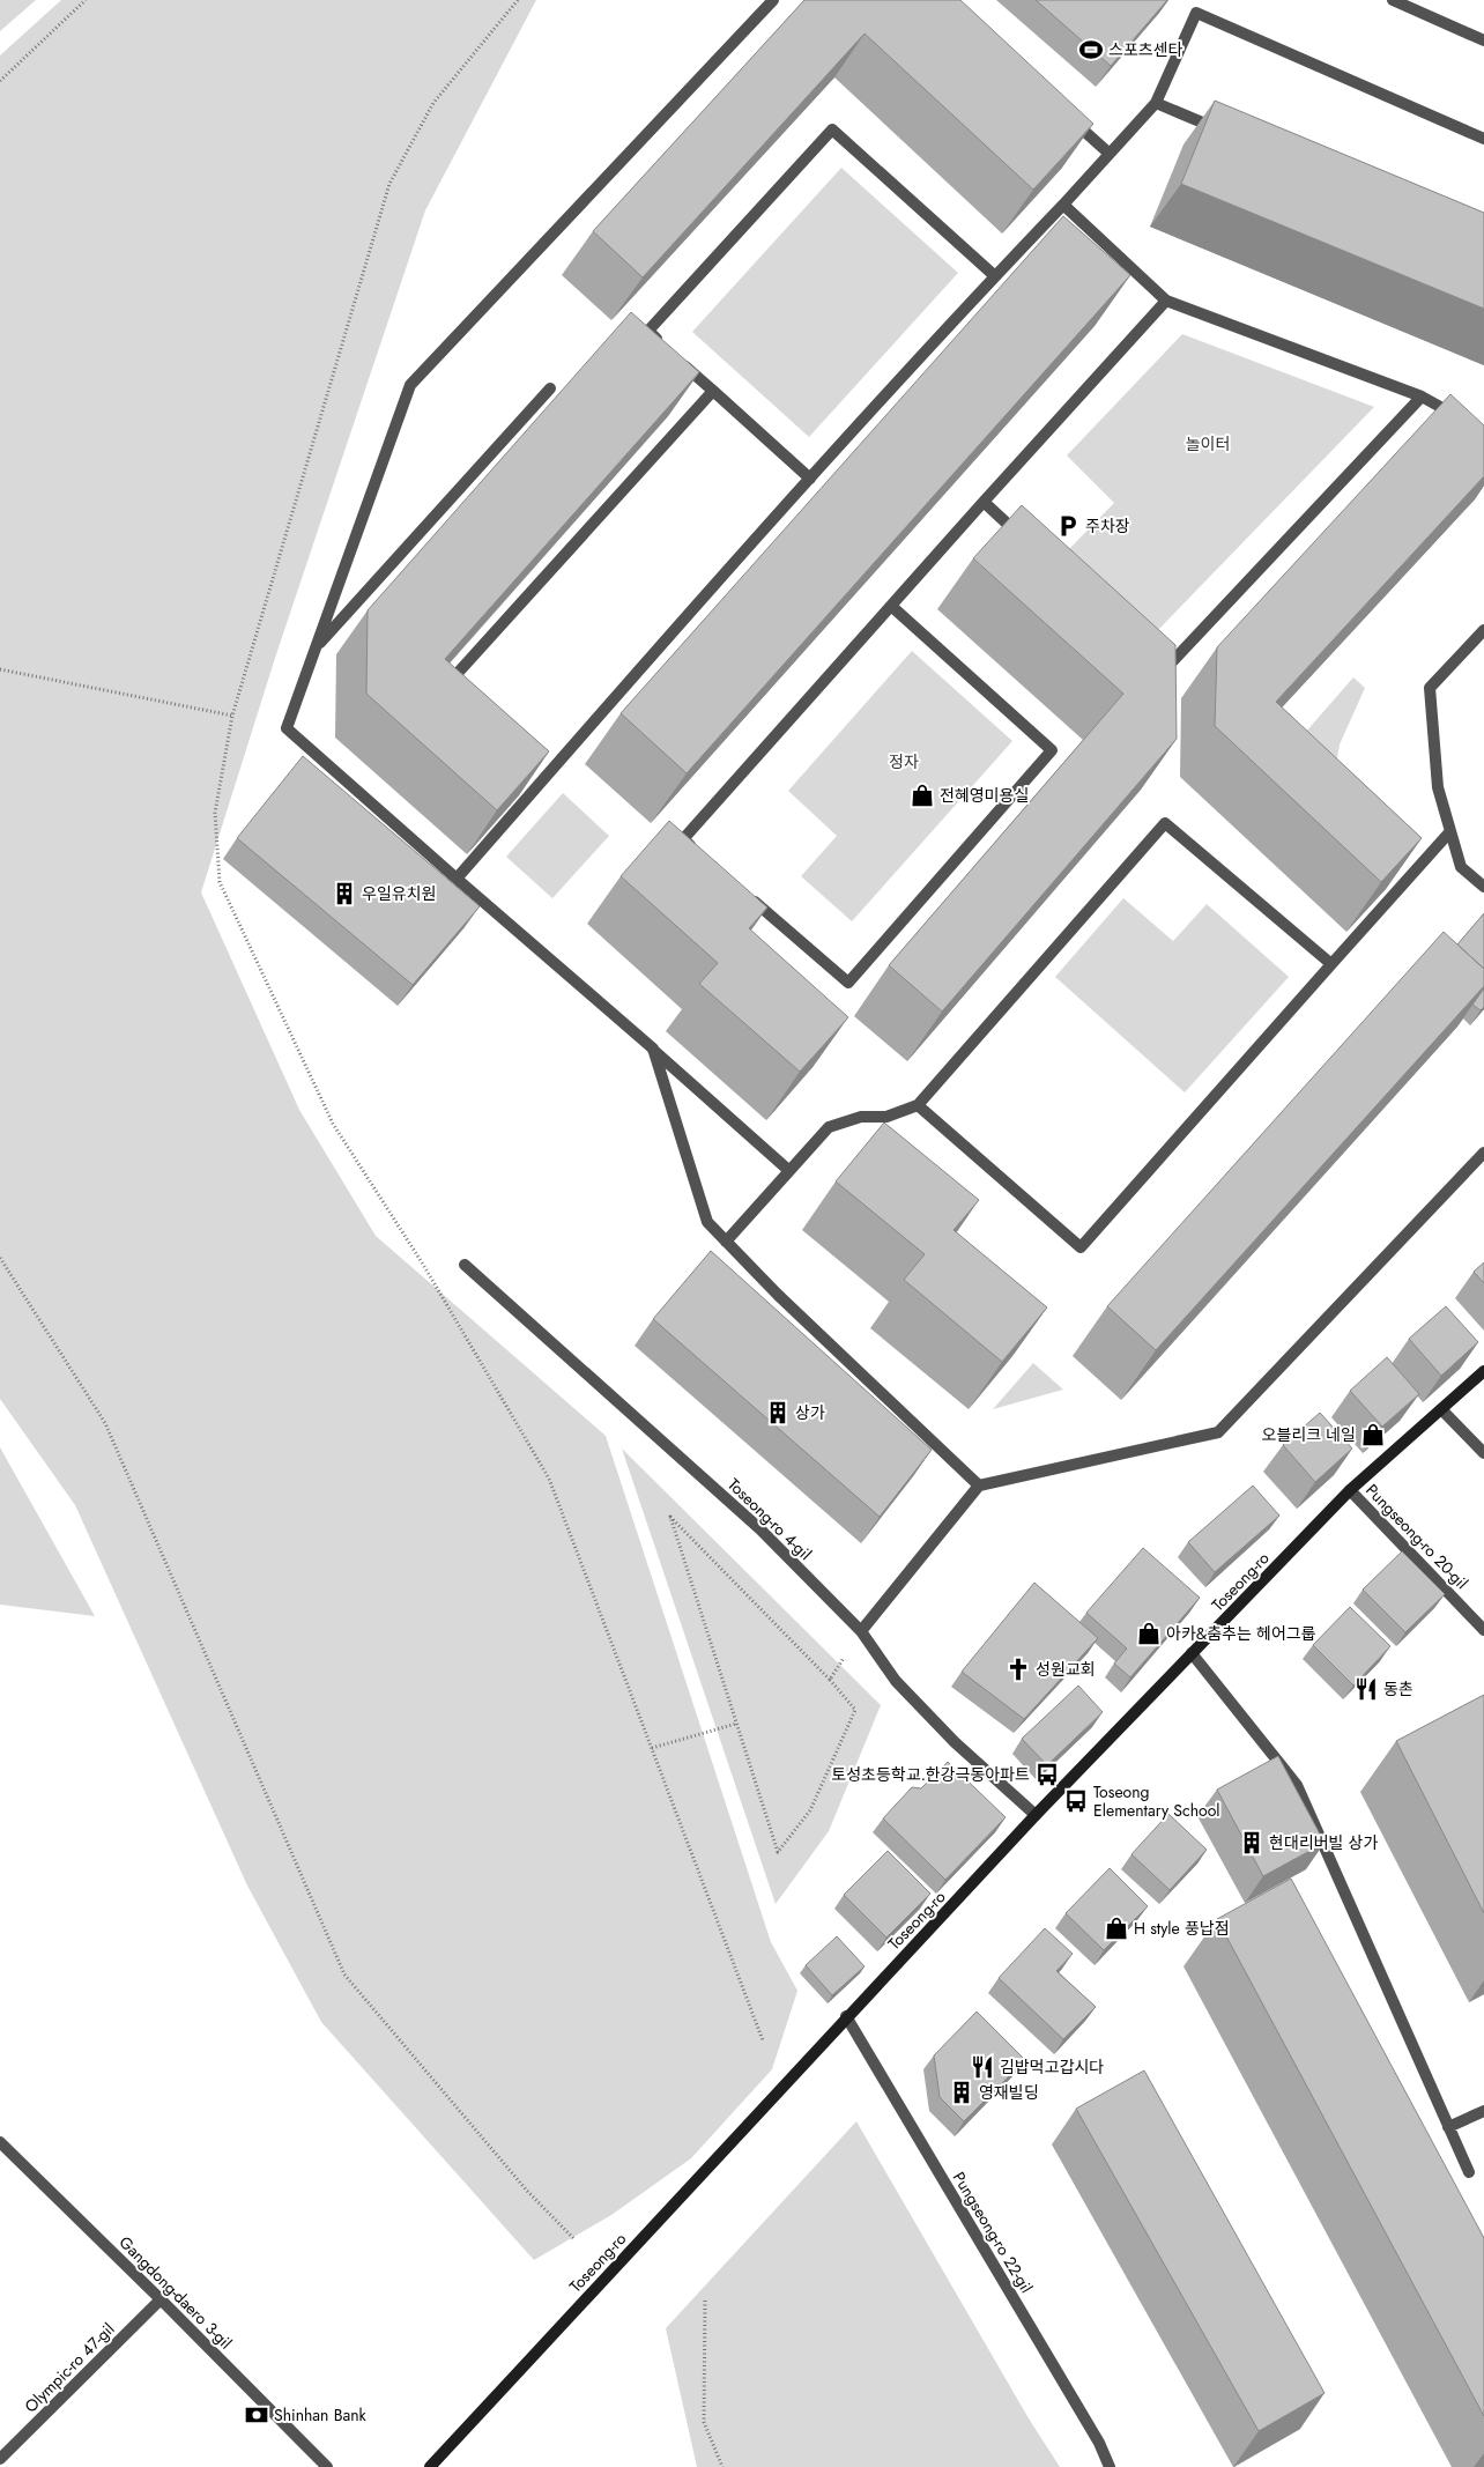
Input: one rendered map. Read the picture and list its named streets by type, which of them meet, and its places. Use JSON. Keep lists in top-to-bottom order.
{
  "streets": {
    "street": [
      "Toseong-ro 4-gil",
      "Pungseong-ro 20-gil",
      "Toseong-ro",
      "Pungseong-ro 22-gil",
      "Gangdong-daero 3-gil",
      "Olympic-ro 47-gil"
    ]
  },
  "crossings": [
    ["Toseong-ro 4-gil", "Toseong-ro"],
    ["Pungseong-ro 20-gil", "Toseong-ro"],
    ["Toseong-ro", "Pungseong-ro 22-gil"],
    ["Gangdong-daero 3-gil", "Olympic-ro 47-gil"]
  ],
  "parks": ["놀이터", "정자"],
  "places": {
    "sports": ["스포츠센타"],
    "parking": ["주차장"],
    "shop": [
      "전혜영미용실",
      "오블리크 네일",
      "아카&춤추는 헤어그룹",
      "H style 풍납점"
    ],
    "building": [
      "우일유치원",
      "상가",
      "현대리버빌 상가",
      "영재빌딩"
    ],
    "church": ["성원교회"],
    "restaurant": ["동촌", "김밥먹고갑시다"],
    "bus stop": ["토성초등학교.한강극동아파트", "Toseong Elementary School"],
    "bank": ["Shinhan Bank"]
  }
}
